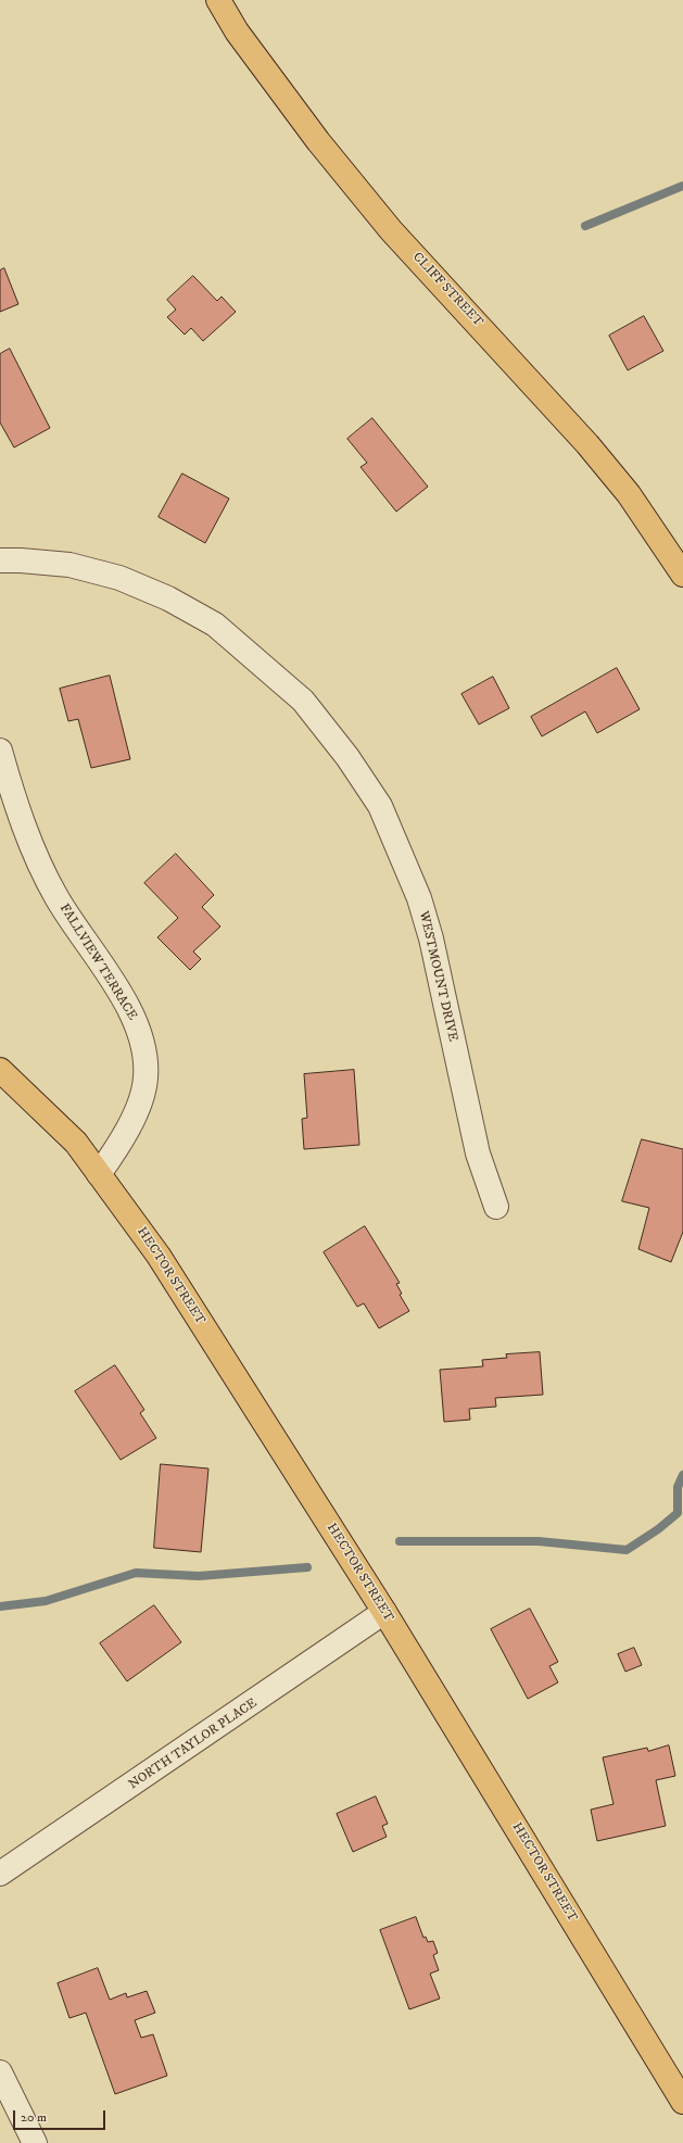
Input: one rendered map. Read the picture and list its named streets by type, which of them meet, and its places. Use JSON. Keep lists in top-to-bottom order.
{
  "streets": {
    "main road": ["CLIFF STREET", "HECTOR STREET"],
    "street": ["FALLVIEW TERRACE", "WESTMOUNT DRIVE", "NORTH TAYLOR PLACE"]
  },
  "crossings": [
    ["FALLVIEW TERRACE", "HECTOR STREET"],
    ["HECTOR STREET", "NORTH TAYLOR PLACE"]
  ],
  "scale_bar": "20 m"
}
